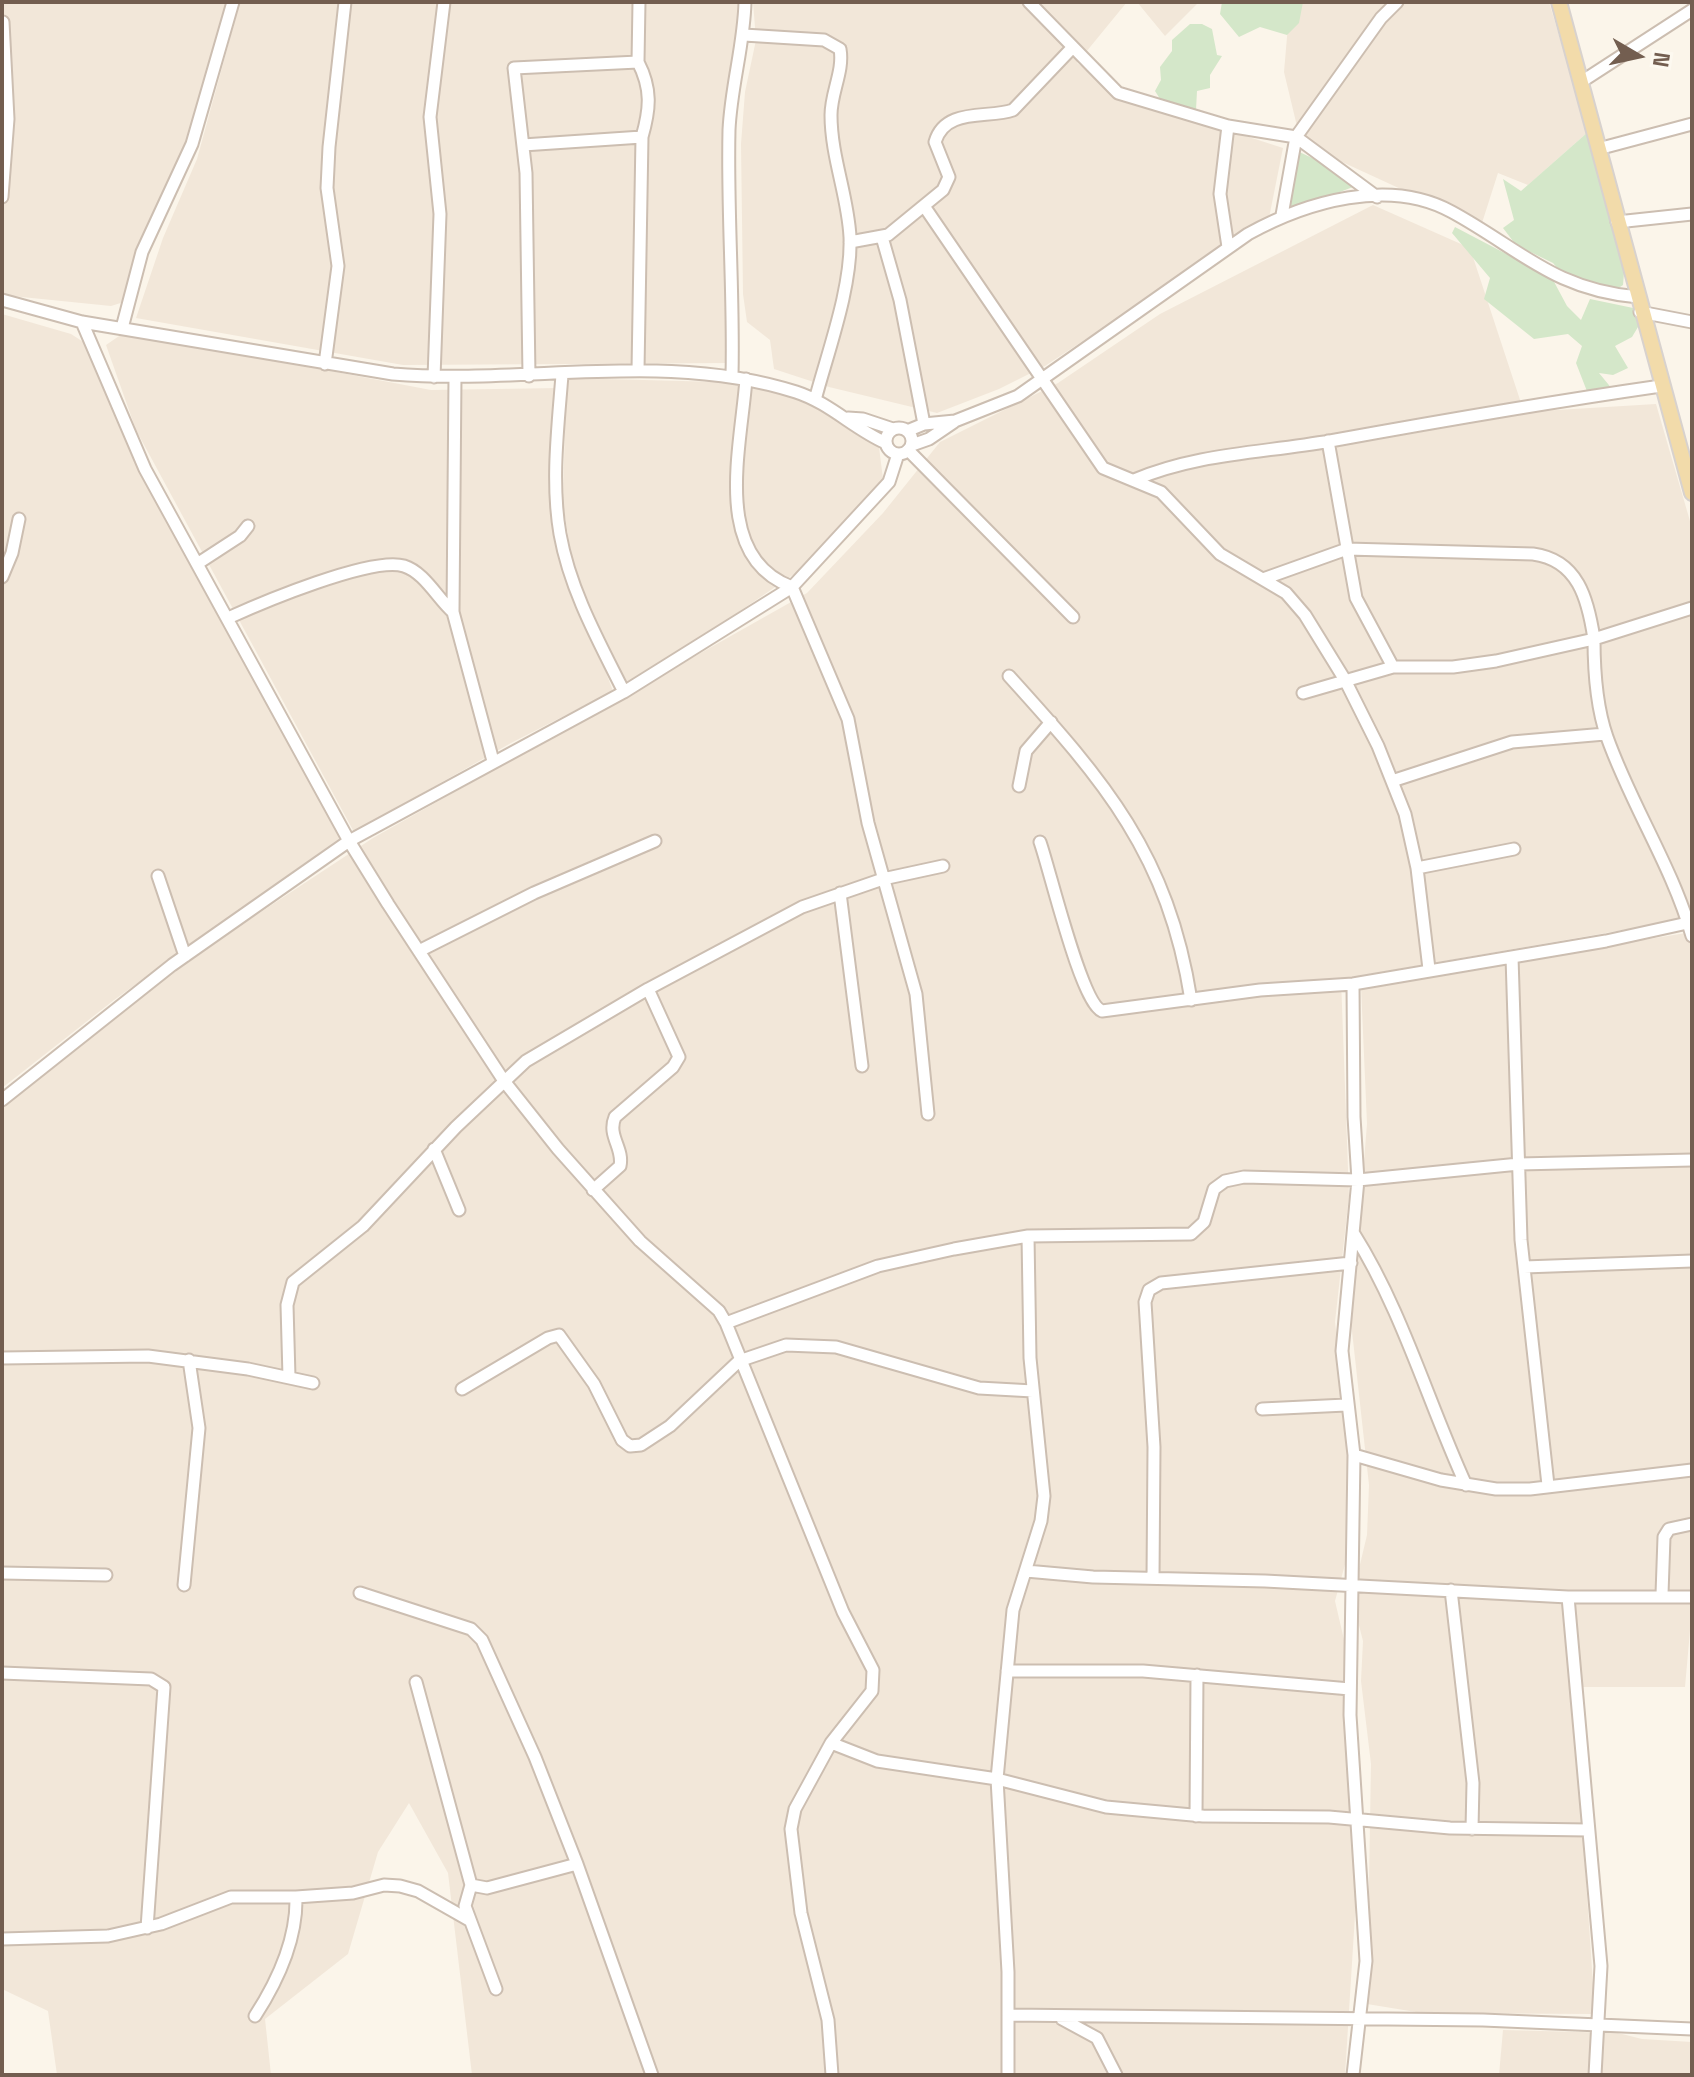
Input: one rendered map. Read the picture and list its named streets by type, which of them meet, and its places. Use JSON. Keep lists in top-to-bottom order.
{
  "north": "right"
}
